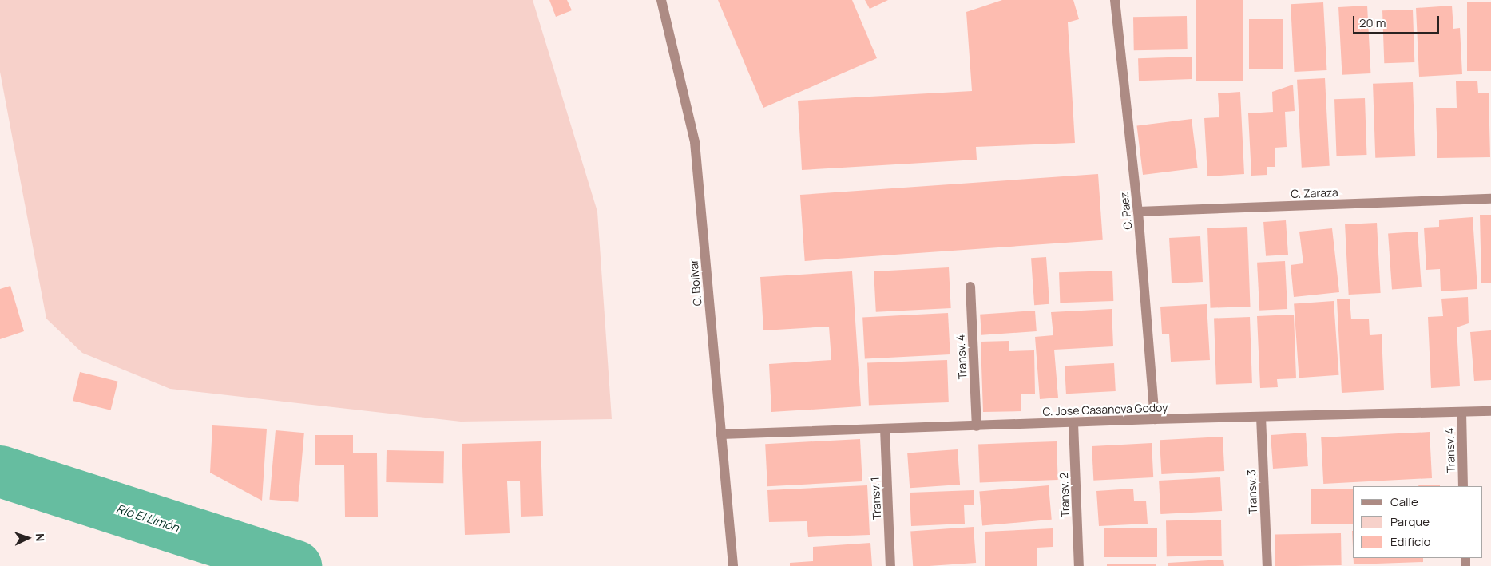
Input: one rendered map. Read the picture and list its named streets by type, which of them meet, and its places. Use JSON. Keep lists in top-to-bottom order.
{
  "streets": {
    "street": [
      "C. Zaraza",
      "C. Paez",
      "C. Bolivar",
      "Transv. 4",
      "C. Jose Casanova Godoy",
      "Transv. 3",
      "Transv. 2",
      "Transv. 1"
    ]
  },
  "crossings": [
    ["C. Zaraza", "C. Paez"],
    ["C. Paez", "C. Jose Casanova Godoy"],
    ["C. Bolivar", "C. Jose Casanova Godoy"],
    ["Transv. 4", "C. Jose Casanova Godoy"],
    ["C. Jose Casanova Godoy", "Transv. 3"],
    ["C. Jose Casanova Godoy", "Transv. 2"],
    ["C. Jose Casanova Godoy", "Transv. 1"]
  ],
  "water": ["Río El Limón"],
  "legend": ["Calle", "Parque", "Edificio"],
  "scale_bar": "20 m",
  "north": "right"
}
